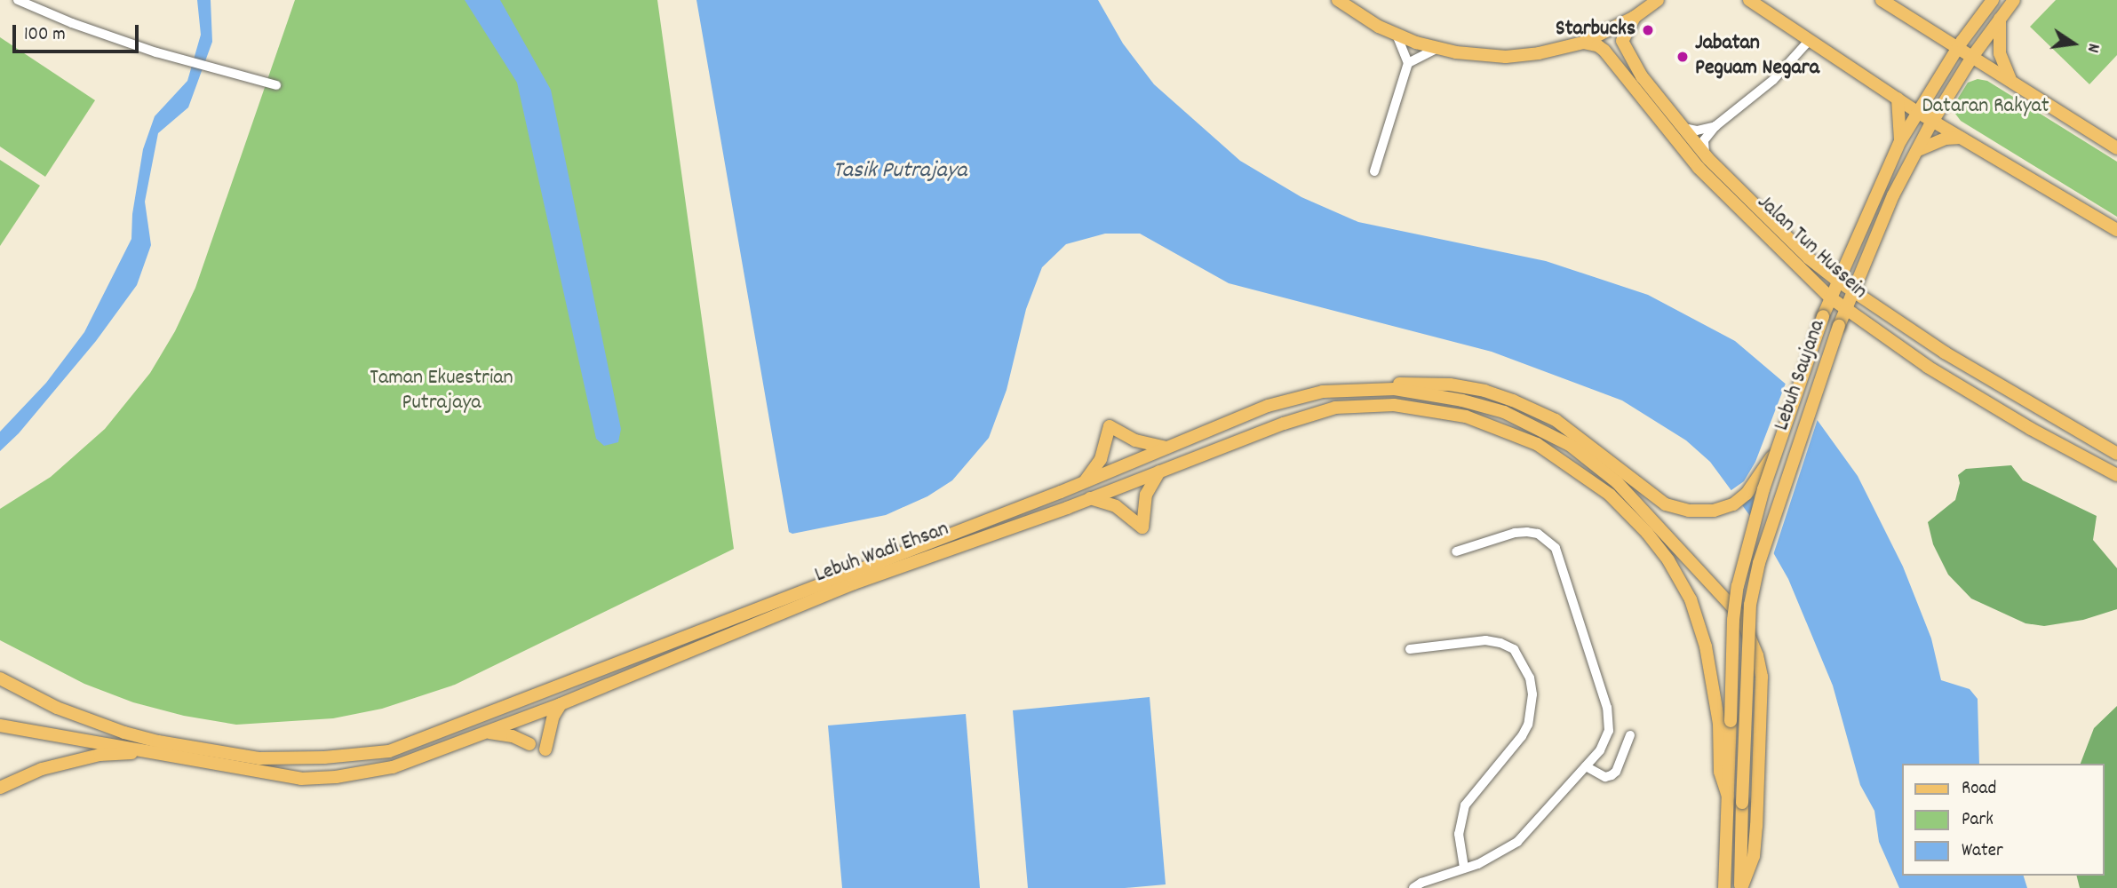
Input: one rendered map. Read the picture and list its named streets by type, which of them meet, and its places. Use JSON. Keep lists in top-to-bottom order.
{
  "streets": {
    "main road": ["Jalan Tun Hussein", "Lebuh Saujana", "Lebuh Wadi Ehsan"]
  },
  "crossings": [
    ["Jalan Tun Hussein", "Lebuh Saujana"],
    ["Lebuh Saujana", "Lebuh Wadi Ehsan"]
  ],
  "water": ["Tasik Putrajaya"],
  "parks": ["Dataran Rakyat", "Taman Ekuestrian Putrajaya"],
  "places": ["Starbucks", "Jabatan Peguam Negara"],
  "legend": ["Road", "Park", "Water"],
  "scale_bar": "100 m",
  "north": "right"
}
